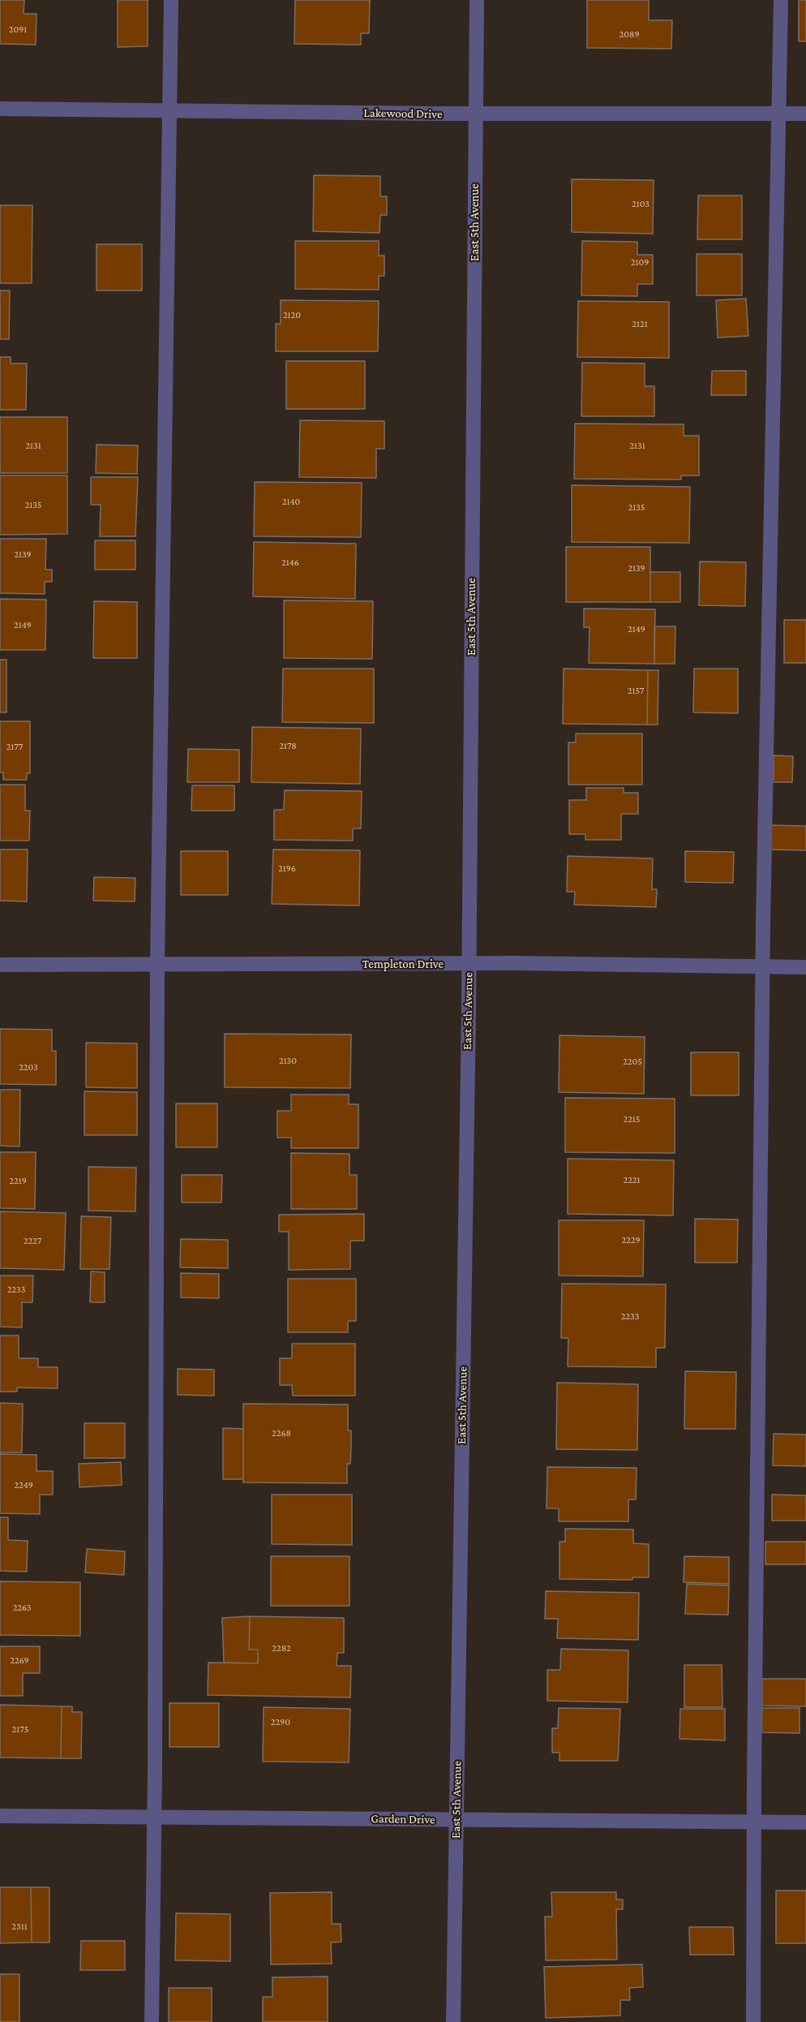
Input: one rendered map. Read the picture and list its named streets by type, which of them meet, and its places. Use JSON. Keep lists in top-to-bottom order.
{
  "streets": {
    "street": [
      "Lakewood Drive",
      "East 5th Avenue",
      "Templeton Drive",
      "Garden Drive"
    ]
  },
  "crossings": [
    ["Lakewood Drive", "East 5th Avenue"],
    ["East 5th Avenue", "Templeton Drive"],
    ["East 5th Avenue", "Garden Drive"]
  ],
  "house_numbers": [
    "2091",
    "2089",
    "2103",
    "2109",
    "2120",
    "2121",
    "2131",
    "2131",
    "2140",
    "2135",
    "2135",
    "2139",
    "2146",
    "2139",
    "2149",
    "2149",
    "2157",
    "2178",
    "2177",
    "2196",
    "2130",
    "2205",
    "2203",
    "2215",
    "2221",
    "2219",
    "2229",
    "2227",
    "2233",
    "2233",
    "2268",
    "2249",
    "2263",
    "2282",
    "2269",
    "2290",
    "2175",
    "2311"
  ]
}
